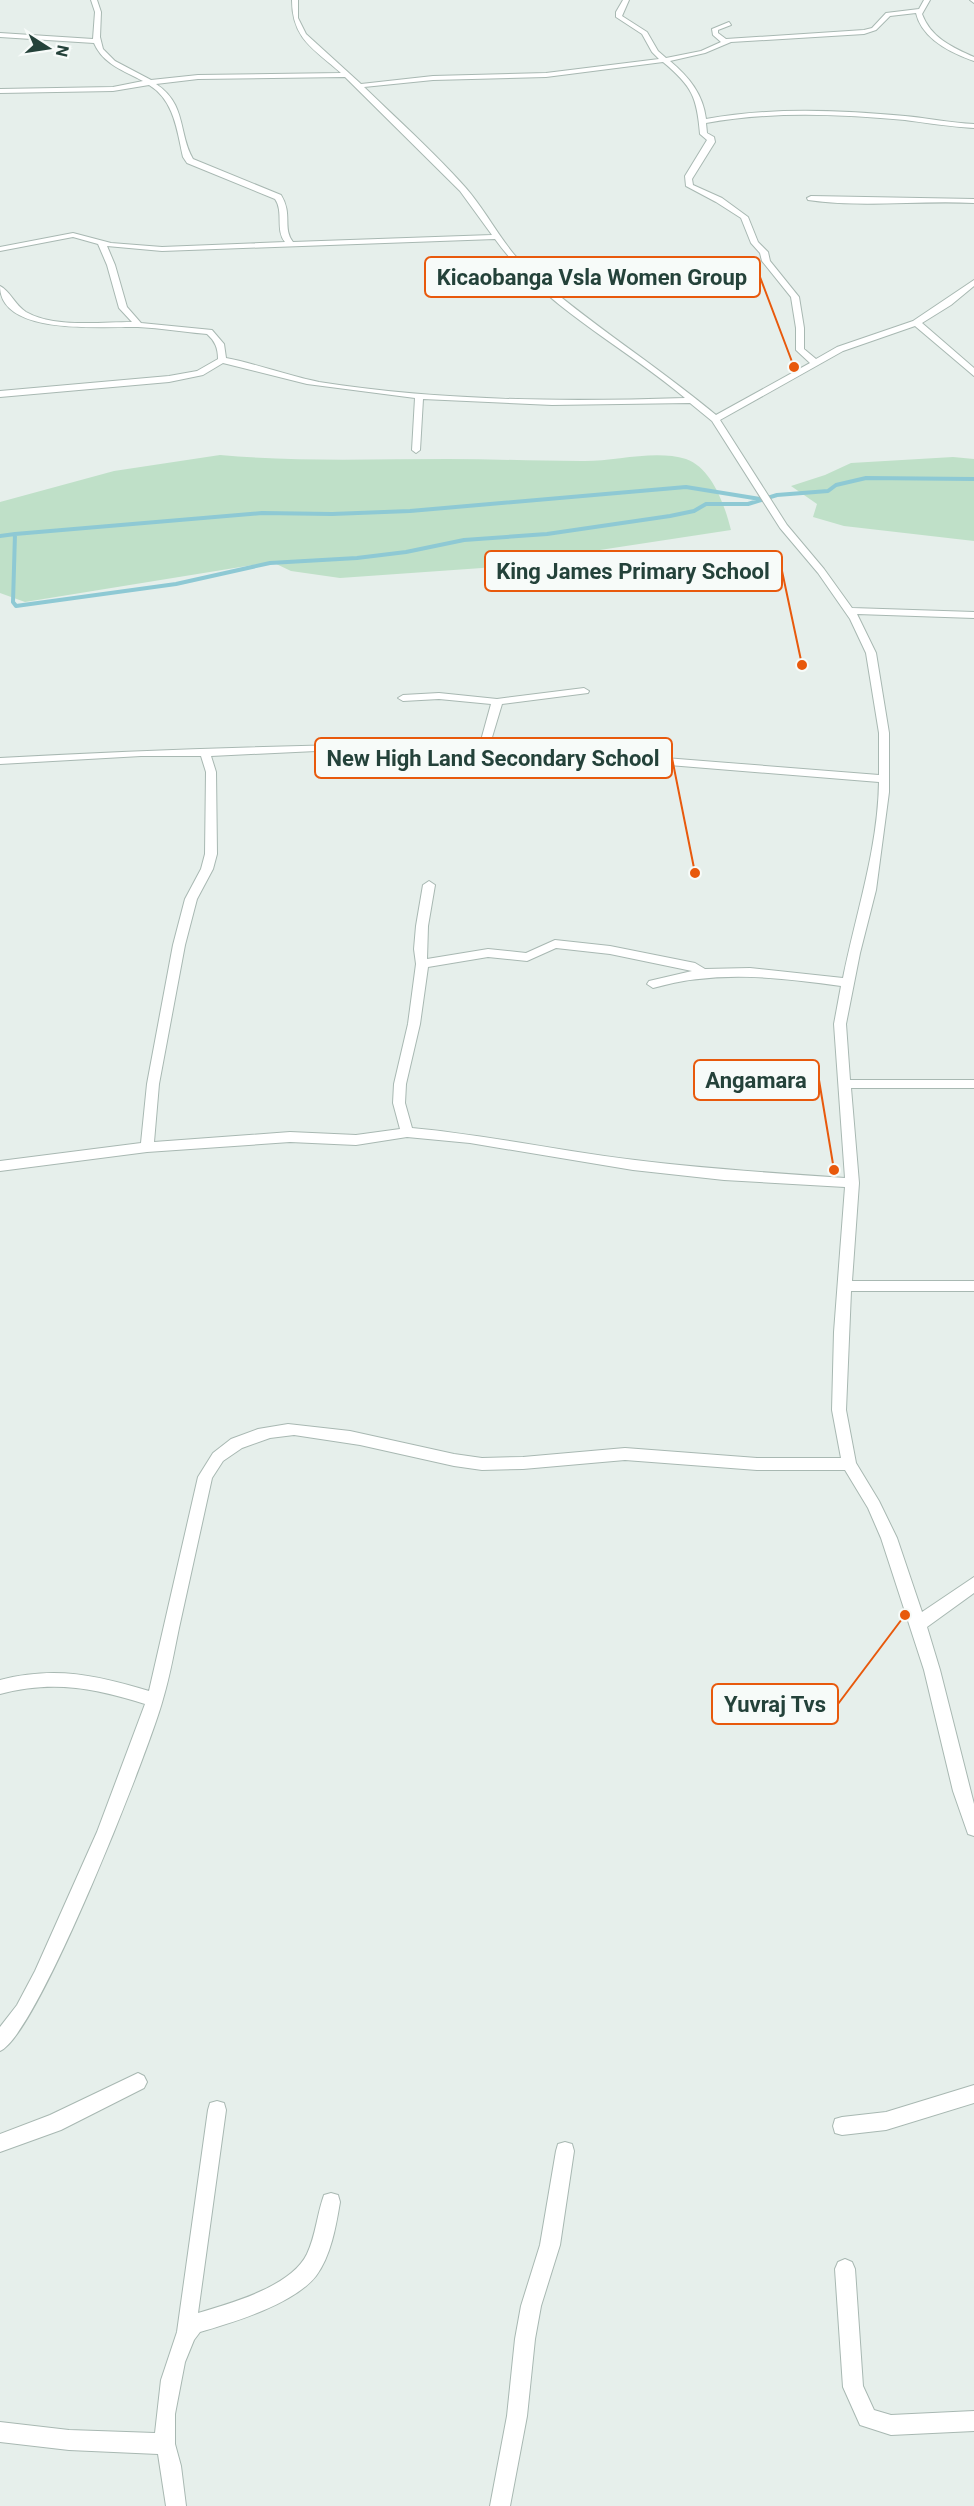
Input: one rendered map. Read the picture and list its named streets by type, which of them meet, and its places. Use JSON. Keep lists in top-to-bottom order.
{
  "places": [
    "Kicaobanga Vsla Women Group",
    "King James Primary School",
    "New High Land Secondary School",
    "Angamara",
    "Yuvraj Tvs"
  ],
  "north": "right"
}
